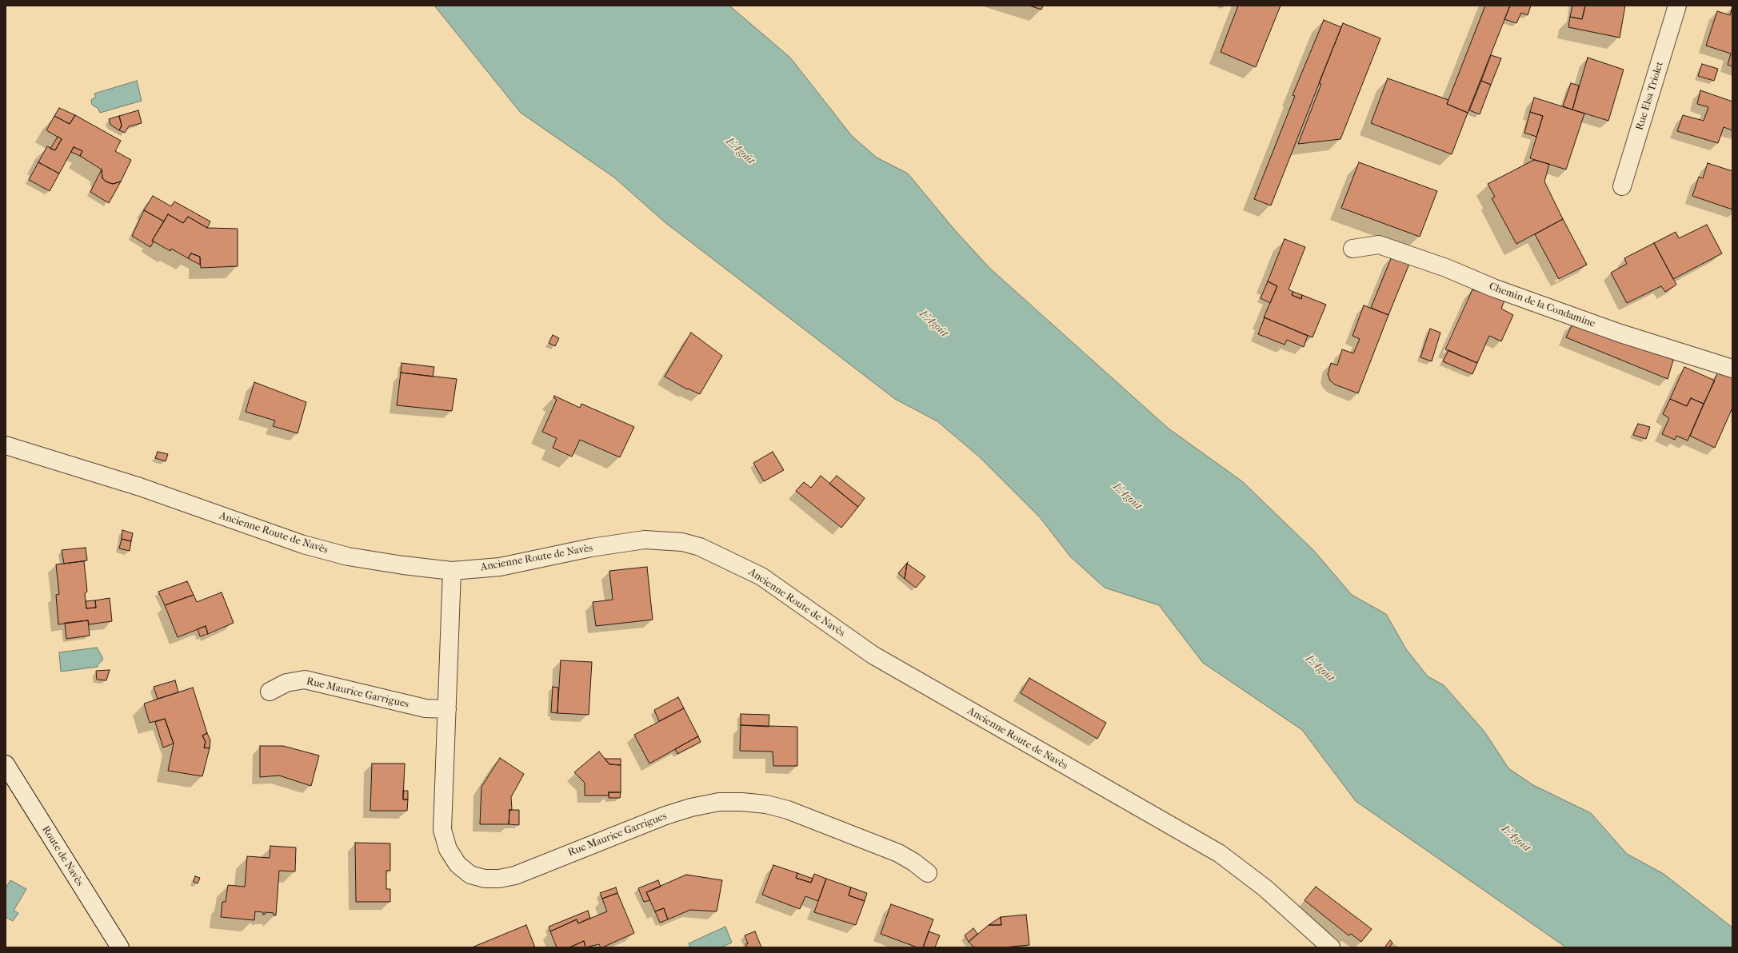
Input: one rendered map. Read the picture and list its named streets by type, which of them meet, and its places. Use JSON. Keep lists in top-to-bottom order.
{
  "streets": {
    "street": [
      "Rue Elsa Triolet",
      "Chemin de la Condamine",
      "Ancienne Route de Navès",
      "Rue Maurice Garrigues",
      "Route de Navès"
    ]
  },
  "crossings": [
    ["Ancienne Route de Navès", "Rue Maurice Garrigues"]
  ],
  "water": ["L'Agoût"]
}
